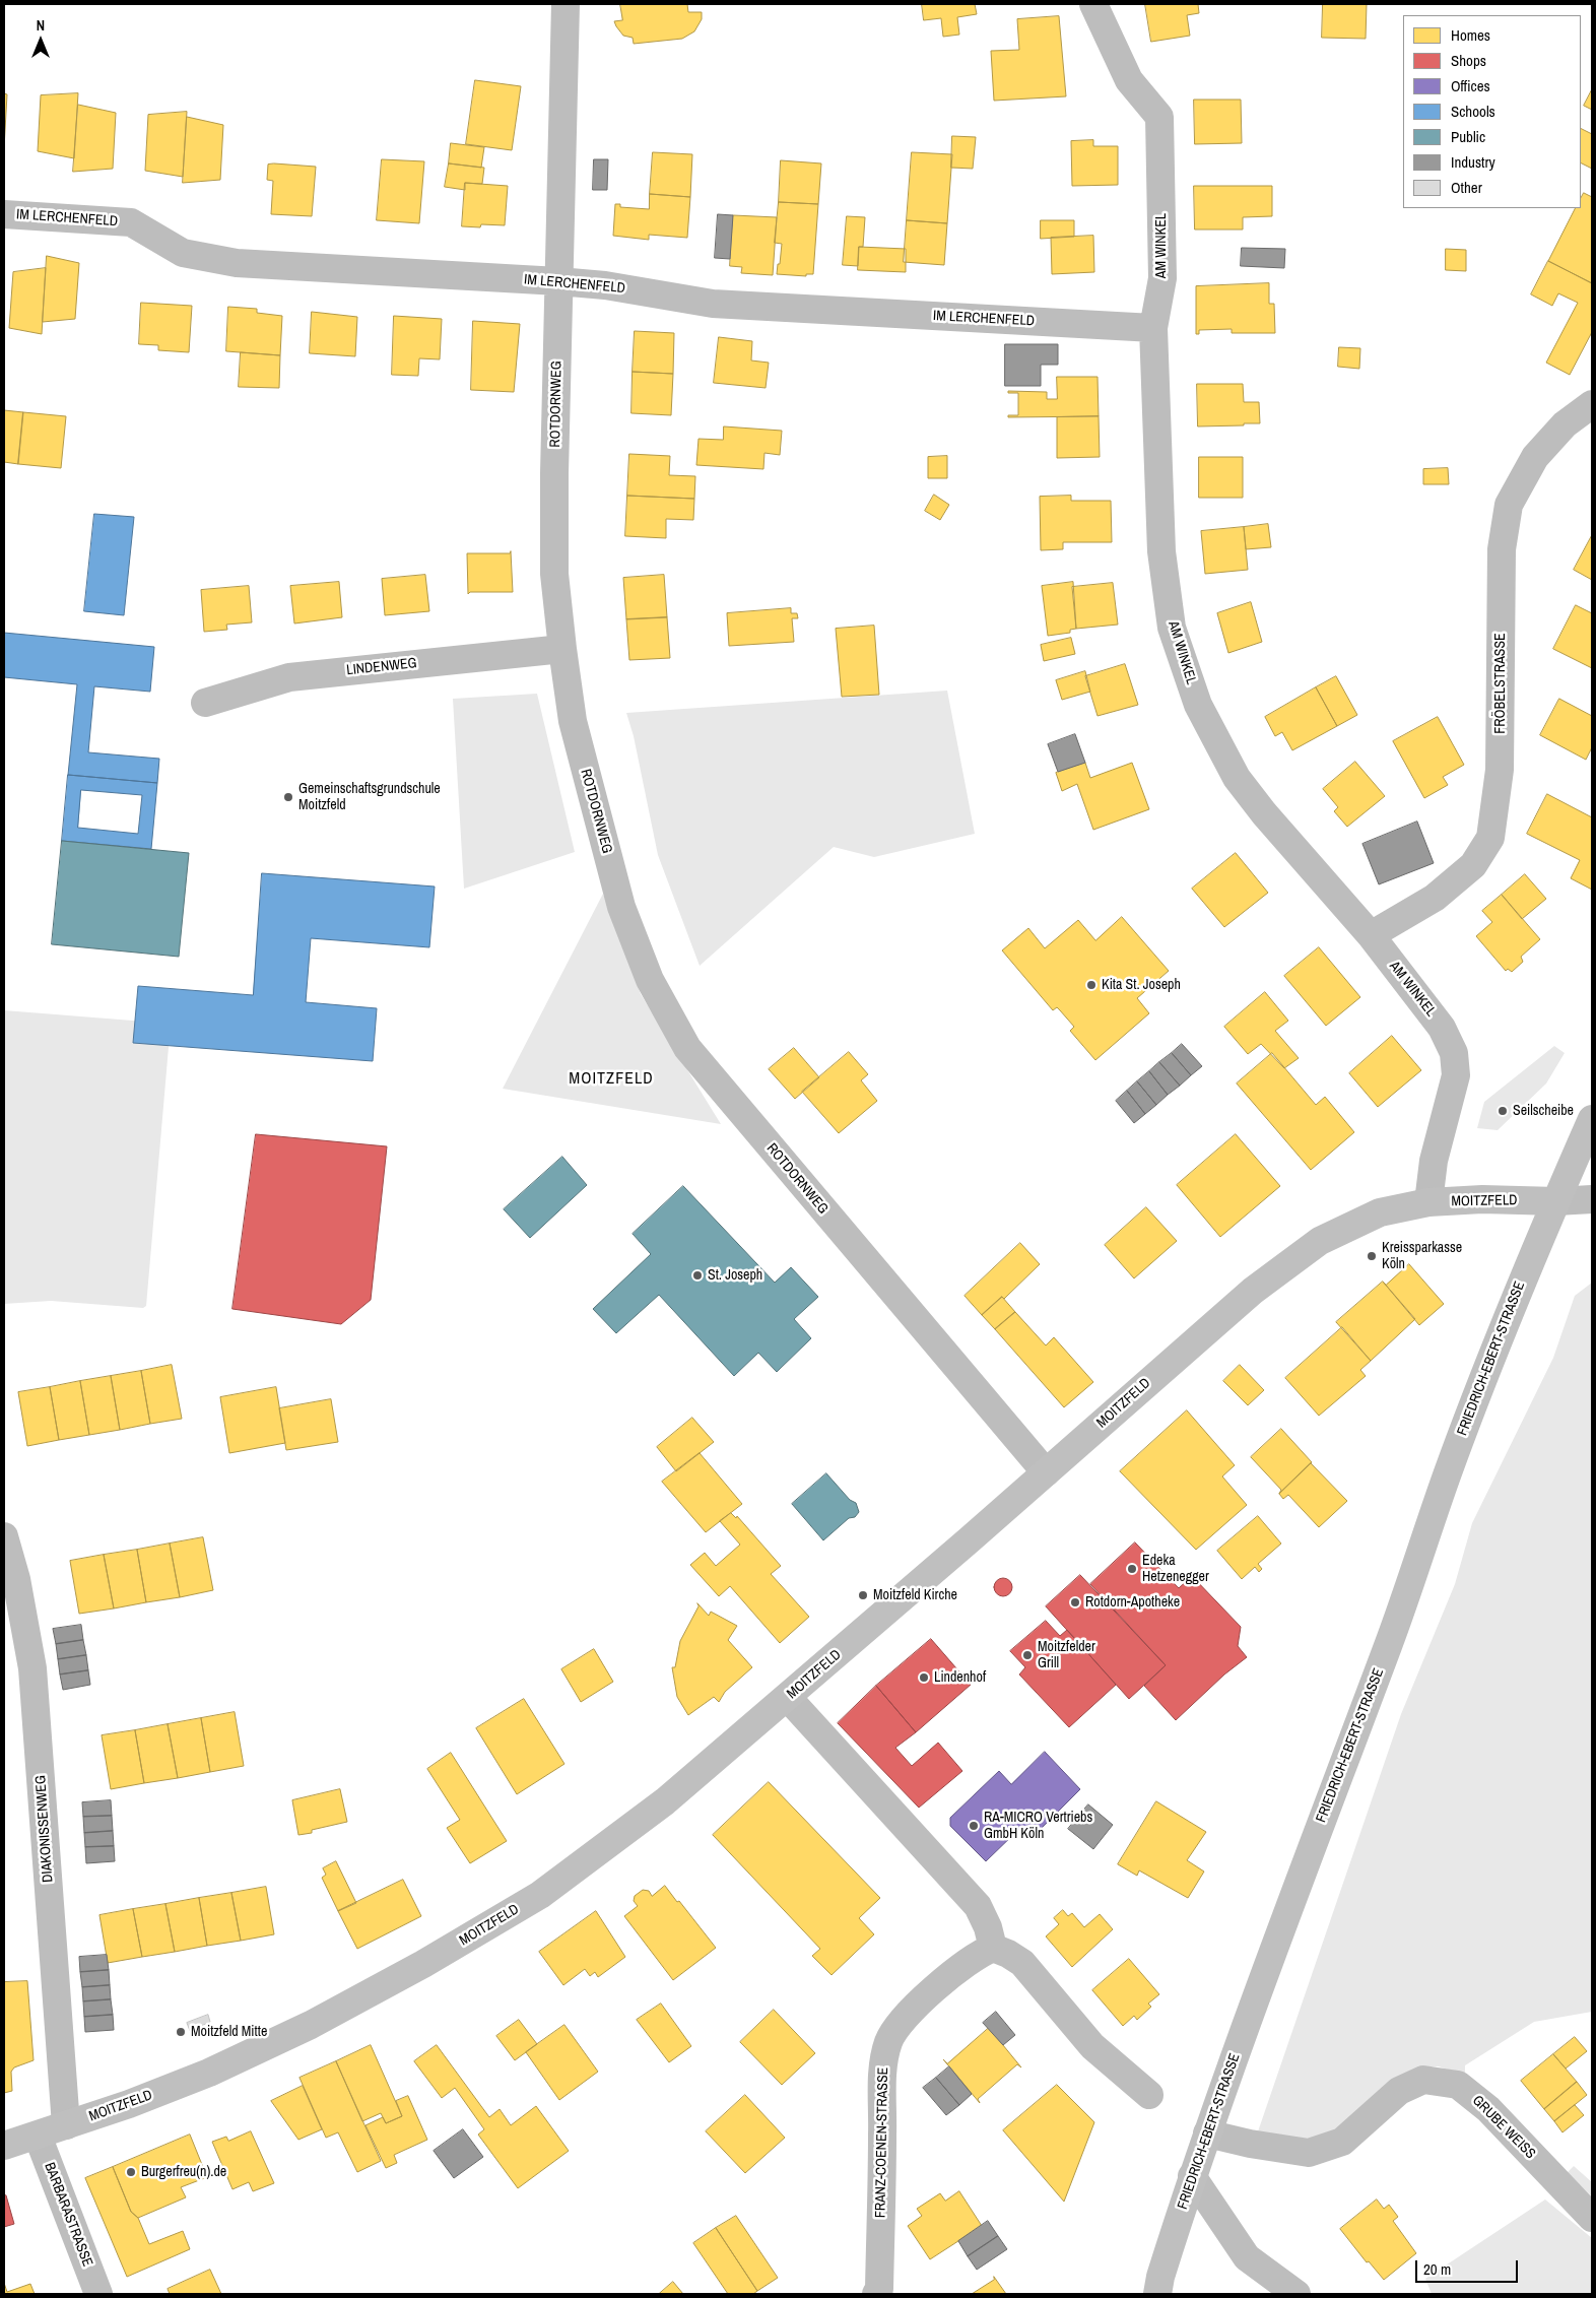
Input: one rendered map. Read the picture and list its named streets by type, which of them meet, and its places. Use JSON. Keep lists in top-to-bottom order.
{
  "streets": {
    "main road": ["MOITZFELD", "FRIEDRICH-EBERT-STRASSE"],
    "street": [
      "IM LERCHENFELD",
      "AM WINKEL",
      "ROTDORNWEG",
      "LINDENWEG",
      "FRÖBELSTRASSE",
      "DIAKONISSENWEG",
      "GRUBE WEISS",
      "FRANZ-COENEN-STRASSE",
      "BARBARASTRASSE"
    ]
  },
  "crossings": [
    ["IM LERCHENFELD", "AM WINKEL"],
    ["IM LERCHENFELD", "ROTDORNWEG"],
    ["AM WINKEL", "FRÖBELSTRASSE"],
    ["AM WINKEL", "MOITZFELD"],
    ["ROTDORNWEG", "LINDENWEG"],
    ["ROTDORNWEG", "MOITZFELD"],
    ["MOITZFELD", "FRIEDRICH-EBERT-STRASSE"],
    ["MOITZFELD", "DIAKONISSENWEG"],
    ["MOITZFELD", "BARBARASTRASSE"],
    ["FRIEDRICH-EBERT-STRASSE", "GRUBE WEISS"]
  ],
  "districts": ["MOITZFELD"],
  "places": [
    "Gemeinschaftsgrundschule Moitzfeld",
    "Kita St. Joseph",
    "Seilscheibe",
    "Kreissparkasse Köln",
    "St. Joseph",
    "Edeka Hetzenegger",
    "Moitzfeld Kirche",
    "Rotdorn-Apotheke",
    "Moitzfelder Grill",
    "Lindenhof",
    "RA-MICRO Vertriebs GmbH Köln",
    "Moitzfeld Mitte",
    "Burgerfreu(n).de"
  ],
  "legend": [
    "Homes",
    "Shops",
    "Offices",
    "Schools",
    "Public",
    "Industry",
    "Other"
  ],
  "scale_bar": "20 m",
  "north": "top"
}
